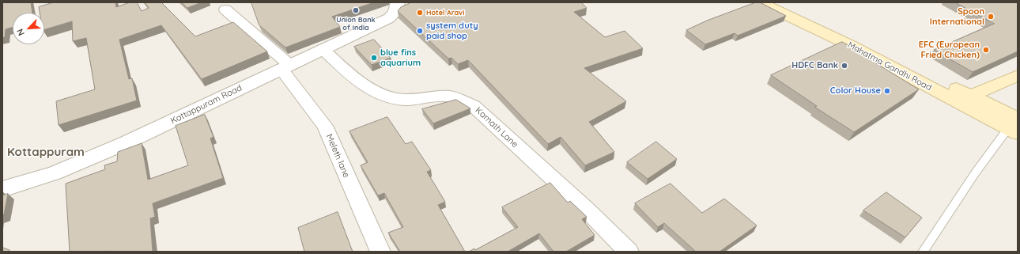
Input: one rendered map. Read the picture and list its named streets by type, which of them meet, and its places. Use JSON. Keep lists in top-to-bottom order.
{
  "streets": {
    "main road": ["Mahatma Gandhi Road"],
    "street": ["Kottappuram Road", "Kamath Lane", "Meleth lane"]
  },
  "crossings": [
    ["Kottappuram Road", "Kamath Lane"],
    ["Kottappuram Road", "Meleth lane"]
  ],
  "districts": ["Kottappuram"],
  "places": [
    "Union Bank of India",
    "Hotel Aravi",
    "Spoon International",
    "system duty paid shop",
    "EFC (European Fried Chicken)",
    "blue fins aquarium",
    "HDFC Bank",
    "Color House"
  ],
  "north": "bottom left"
}
